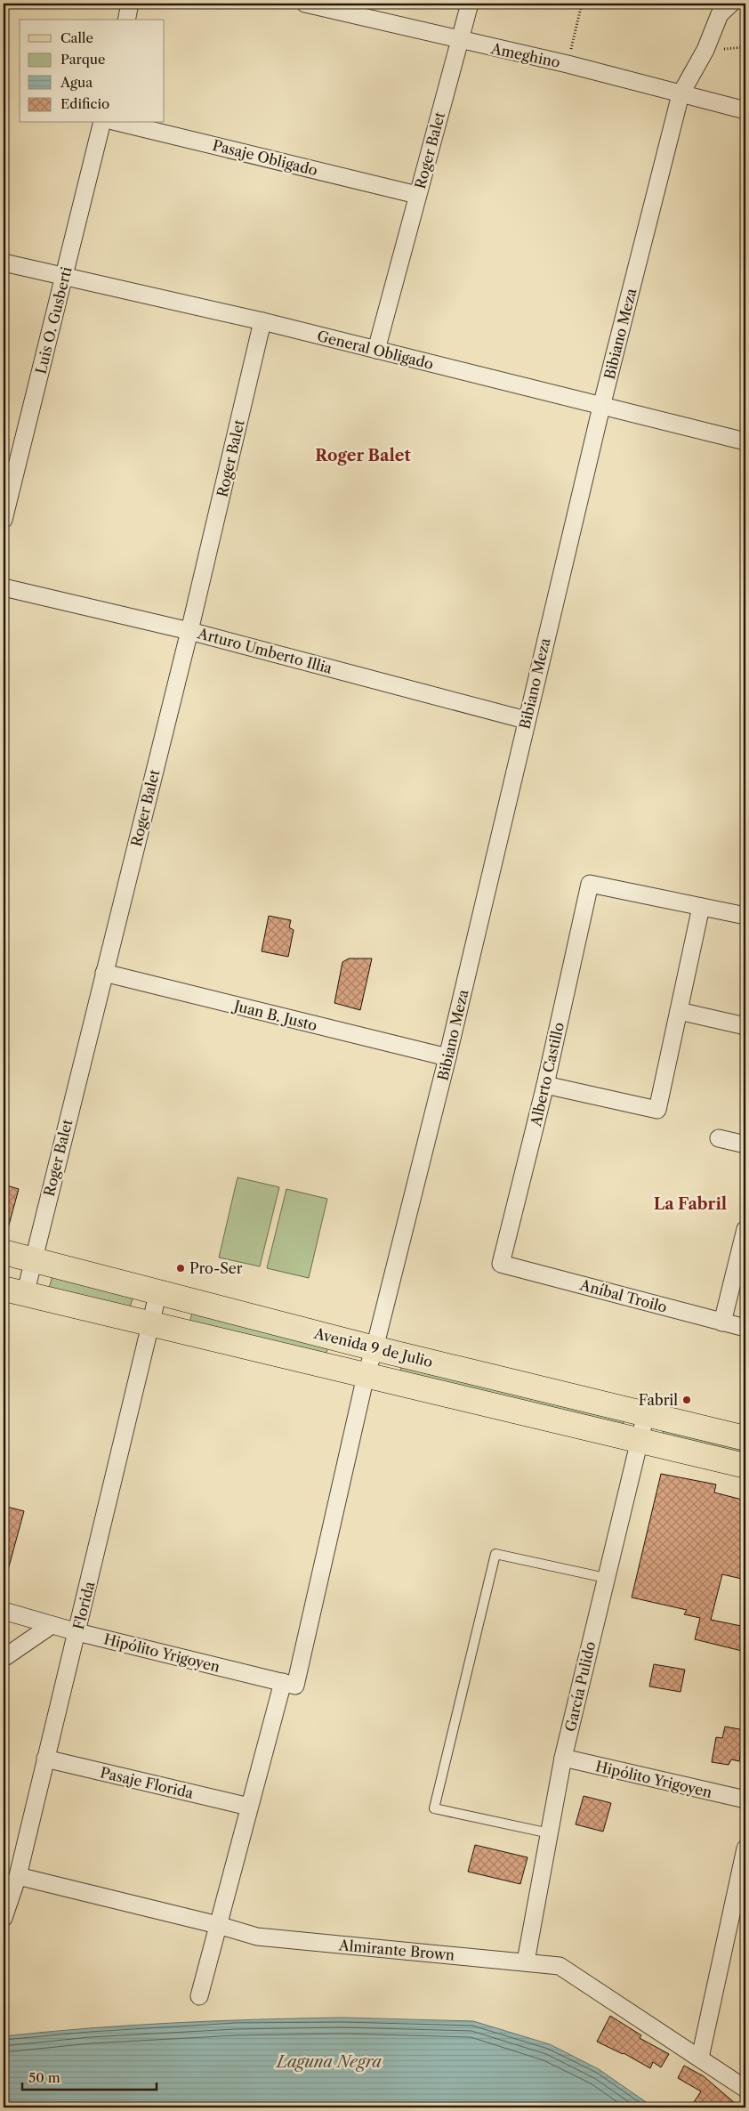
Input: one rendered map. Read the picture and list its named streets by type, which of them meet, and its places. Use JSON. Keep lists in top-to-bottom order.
{
  "streets": {
    "main road": ["Avenida 9 de Julio"],
    "street": [
      "Ameghino",
      "Roger Balet",
      "Pasaje Obligado",
      "Luis O. Gusberti",
      "Bibiano Meza",
      "General Obligado",
      "Arturo Umberto Illia",
      "Juan B. Justo",
      "Alberto Castillo",
      "Aníbal Troilo",
      "Florida",
      "Hipólito Yrigoyen",
      "García Pulido",
      "Pasaje Florida",
      "Almirante Brown"
    ]
  },
  "crossings": [
    ["Ameghino", "Roger Balet"],
    ["Ameghino", "Bibiano Meza"],
    ["Roger Balet", "Pasaje Obligado"],
    ["Roger Balet", "General Obligado"],
    ["Roger Balet", "Arturo Umberto Illia"],
    ["Roger Balet", "Juan B. Justo"],
    ["Roger Balet", "Avenida 9 de Julio"],
    ["Luis O. Gusberti", "General Obligado"],
    ["Bibiano Meza", "General Obligado"],
    ["Bibiano Meza", "Arturo Umberto Illia"],
    ["Bibiano Meza", "Juan B. Justo"],
    ["Bibiano Meza", "Avenida 9 de Julio"],
    ["Bibiano Meza", "Hipólito Yrigoyen"],
    ["Bibiano Meza", "Pasaje Florida"],
    ["Bibiano Meza", "Almirante Brown"],
    ["Alberto Castillo", "Aníbal Troilo"],
    ["Avenida 9 de Julio", "Florida"],
    ["Avenida 9 de Julio", "García Pulido"],
    ["Florida", "Hipólito Yrigoyen"],
    ["Florida", "Pasaje Florida"],
    ["Florida", "Almirante Brown"],
    ["Hipólito Yrigoyen", "García Pulido"],
    ["García Pulido", "Almirante Brown"]
  ],
  "districts": ["Roger Balet", "La Fabril"],
  "water": ["Laguna Negra"],
  "places": ["Pro-Ser", "Fabril"],
  "legend": [
    "Calle",
    "Parque",
    "Agua",
    "Edificio"
  ],
  "scale_bar": "50 m"
}
